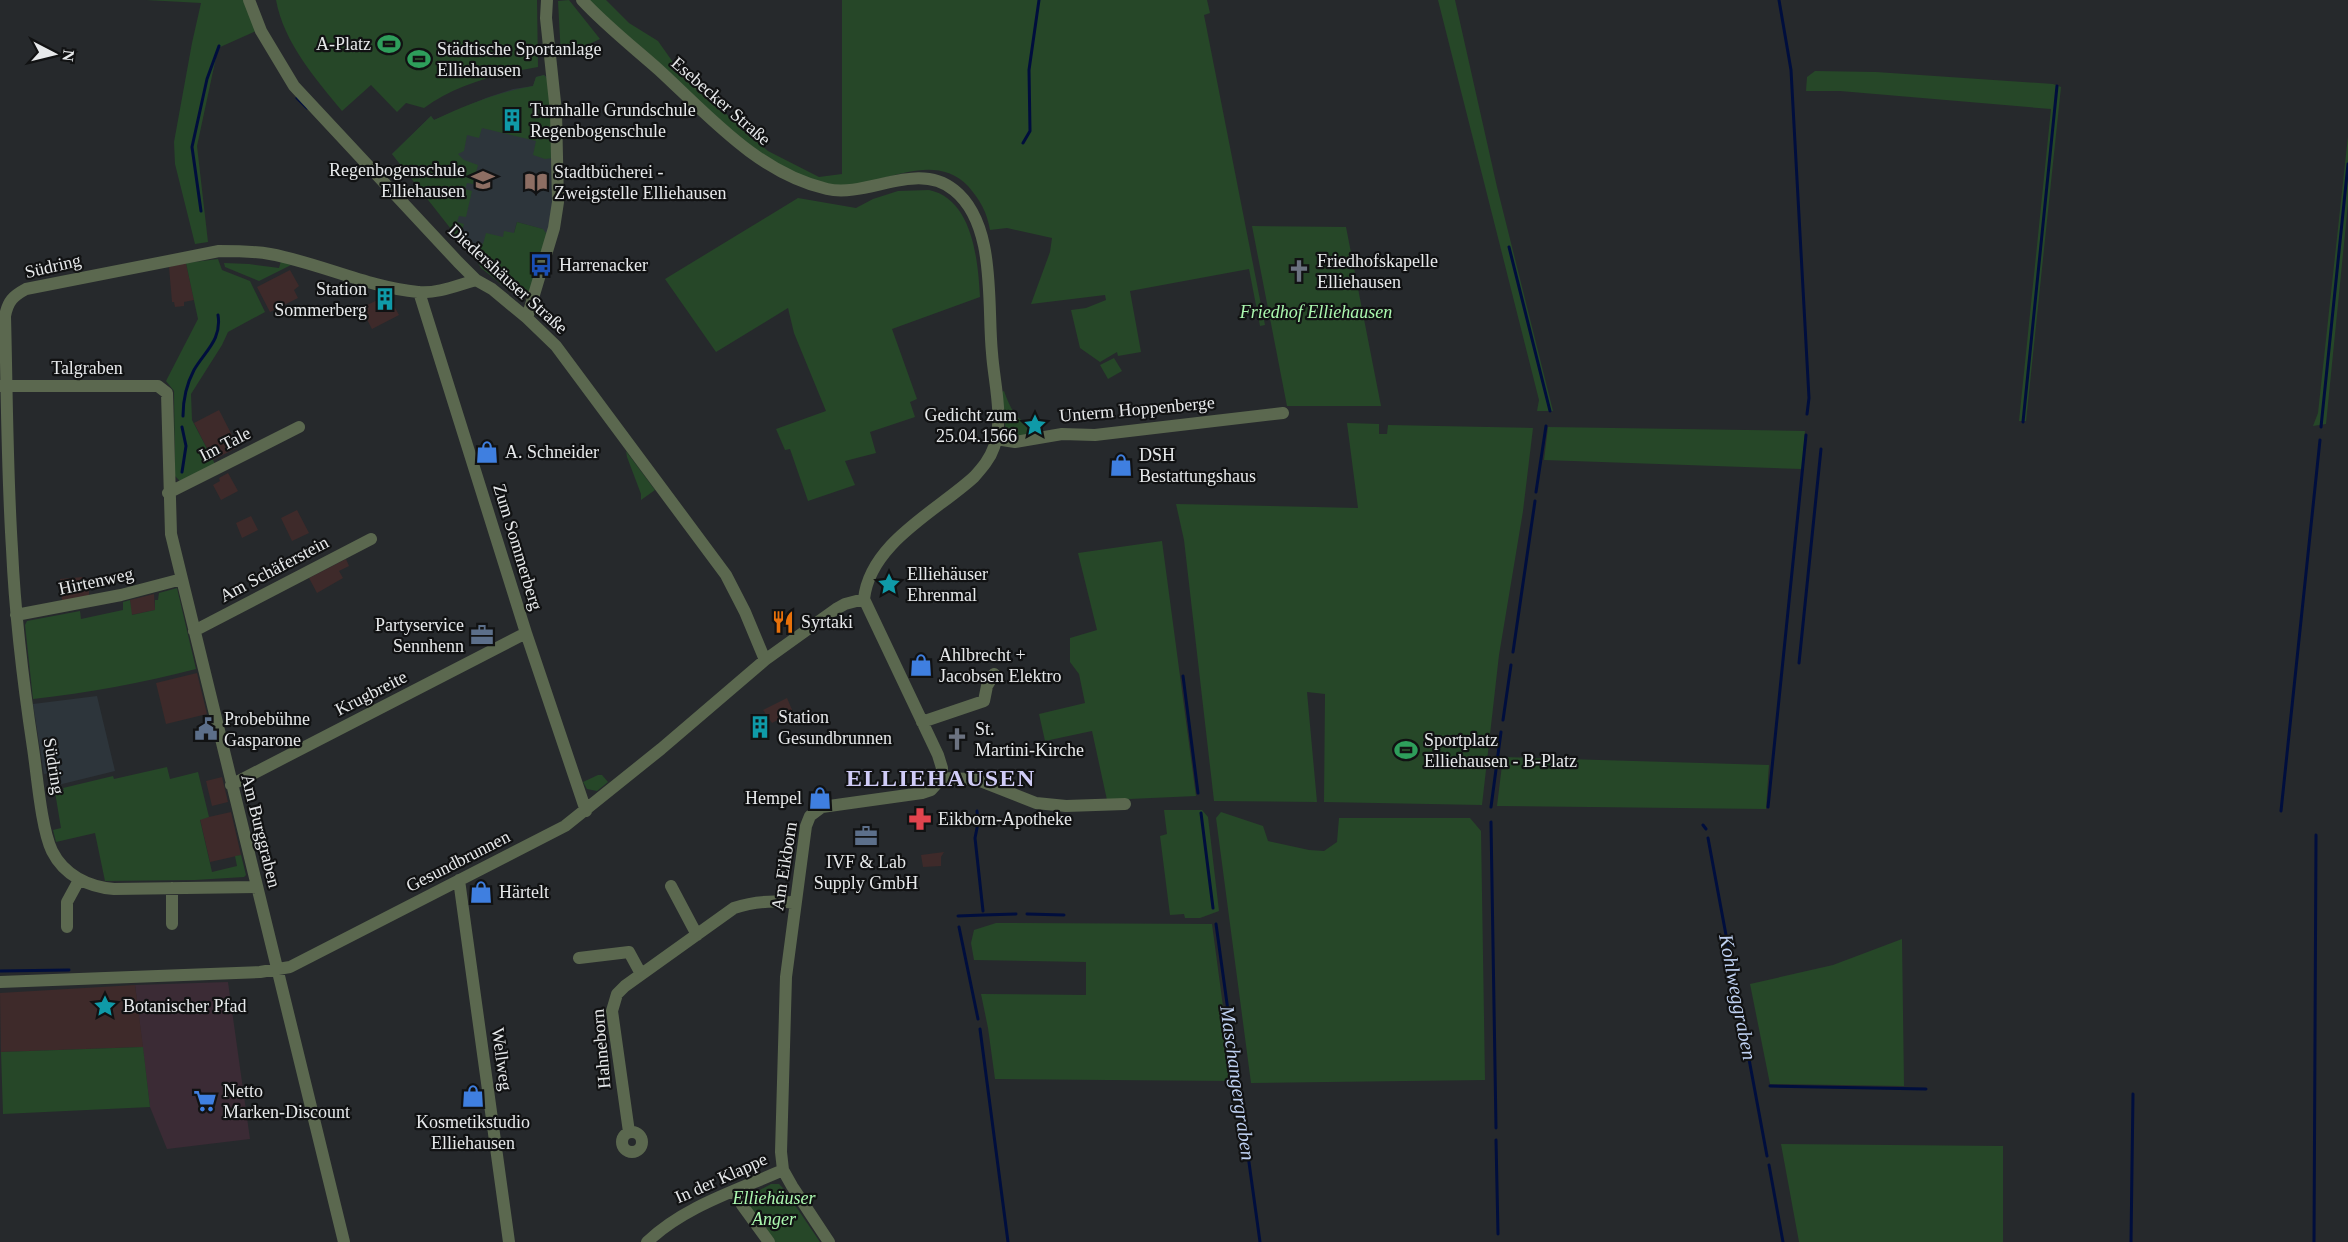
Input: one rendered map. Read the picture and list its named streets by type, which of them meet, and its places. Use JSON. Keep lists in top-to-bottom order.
{
  "streets": {
    "street": [
      "Esebecker Straße",
      "Südring",
      "Diedershäuser Straße",
      "Talgraben",
      "Unterm Hoppenberge",
      "Im Tale",
      "Zum Sommerberg",
      "Am Schäferstein",
      "Hirtenweg",
      "Krugbreite",
      "Am Burggraben",
      "Gesundbrunnen",
      "Am Eikborn",
      "Hahneborn",
      "Wellweg",
      "In der Klappe"
    ]
  },
  "crossings": [
    ["Esebecker Straße", "Unterm Hoppenberge"],
    ["Südring", "Diedershäuser Straße"],
    ["Südring", "Talgraben"],
    ["Südring", "Zum Sommerberg"],
    ["Südring", "Hirtenweg"],
    ["Südring", "Am Burggraben"],
    ["Diedershäuser Straße", "Gesundbrunnen"],
    ["Talgraben", "Am Burggraben"],
    ["Im Tale", "Am Burggraben"],
    ["Zum Sommerberg", "Krugbreite"],
    ["Zum Sommerberg", "Gesundbrunnen"],
    ["Am Schäferstein", "Am Burggraben"],
    ["Hirtenweg", "Am Burggraben"],
    ["Krugbreite", "Am Burggraben"],
    ["Am Burggraben", "Gesundbrunnen"],
    ["Gesundbrunnen", "Wellweg"],
    ["Am Eikborn", "Hahneborn"],
    ["Am Eikborn", "In der Klappe"]
  ],
  "districts": ["ELLIEHAUSEN"],
  "water": ["Kohlweggraben", "Maschangergraben"],
  "parks": ["Friedhof Elliehausen", "Elliehäuser Anger"],
  "places": {
    "sports": ["A-Platz", "Städtische Sportanlage Elliehausen", "Sportplatz Elliehausen - B-Platz"],
    "building": ["Turnhalle Grundschule Regenbogenschule", "Station Sommerberg", "Station Gesundbrunnen"],
    "school or university": ["Regenbogenschule Elliehausen"],
    "library": ["Stadtbücherei - Zweigstelle Elliehausen"],
    "bus stop": ["Harrenacker"],
    "church": ["Friedhofskapelle Elliehausen", "St. Martini-Kirche"],
    "place": ["Gedicht zum 25.04.1566", "Elliehäuser Ehrenmal", "Botanischer Pfad"],
    "shop": [
      "A. Schneider",
      "DSH Bestattungshaus",
      "Ahlbrecht + Jacobsen Elektro",
      "Hempel",
      "Härtelt",
      "Kosmetikstudio Elliehausen"
    ],
    "restaurant": ["Syrtaki"],
    "office": ["Partyservice Sennhenn", "IVF & Lab Supply GmbH"],
    "public building": ["Probebühne Gasparone"],
    "pharmacy": ["Eikborn-Apotheke"],
    "supermarket": ["Netto Marken-Discount"]
  },
  "north": "right"
}
